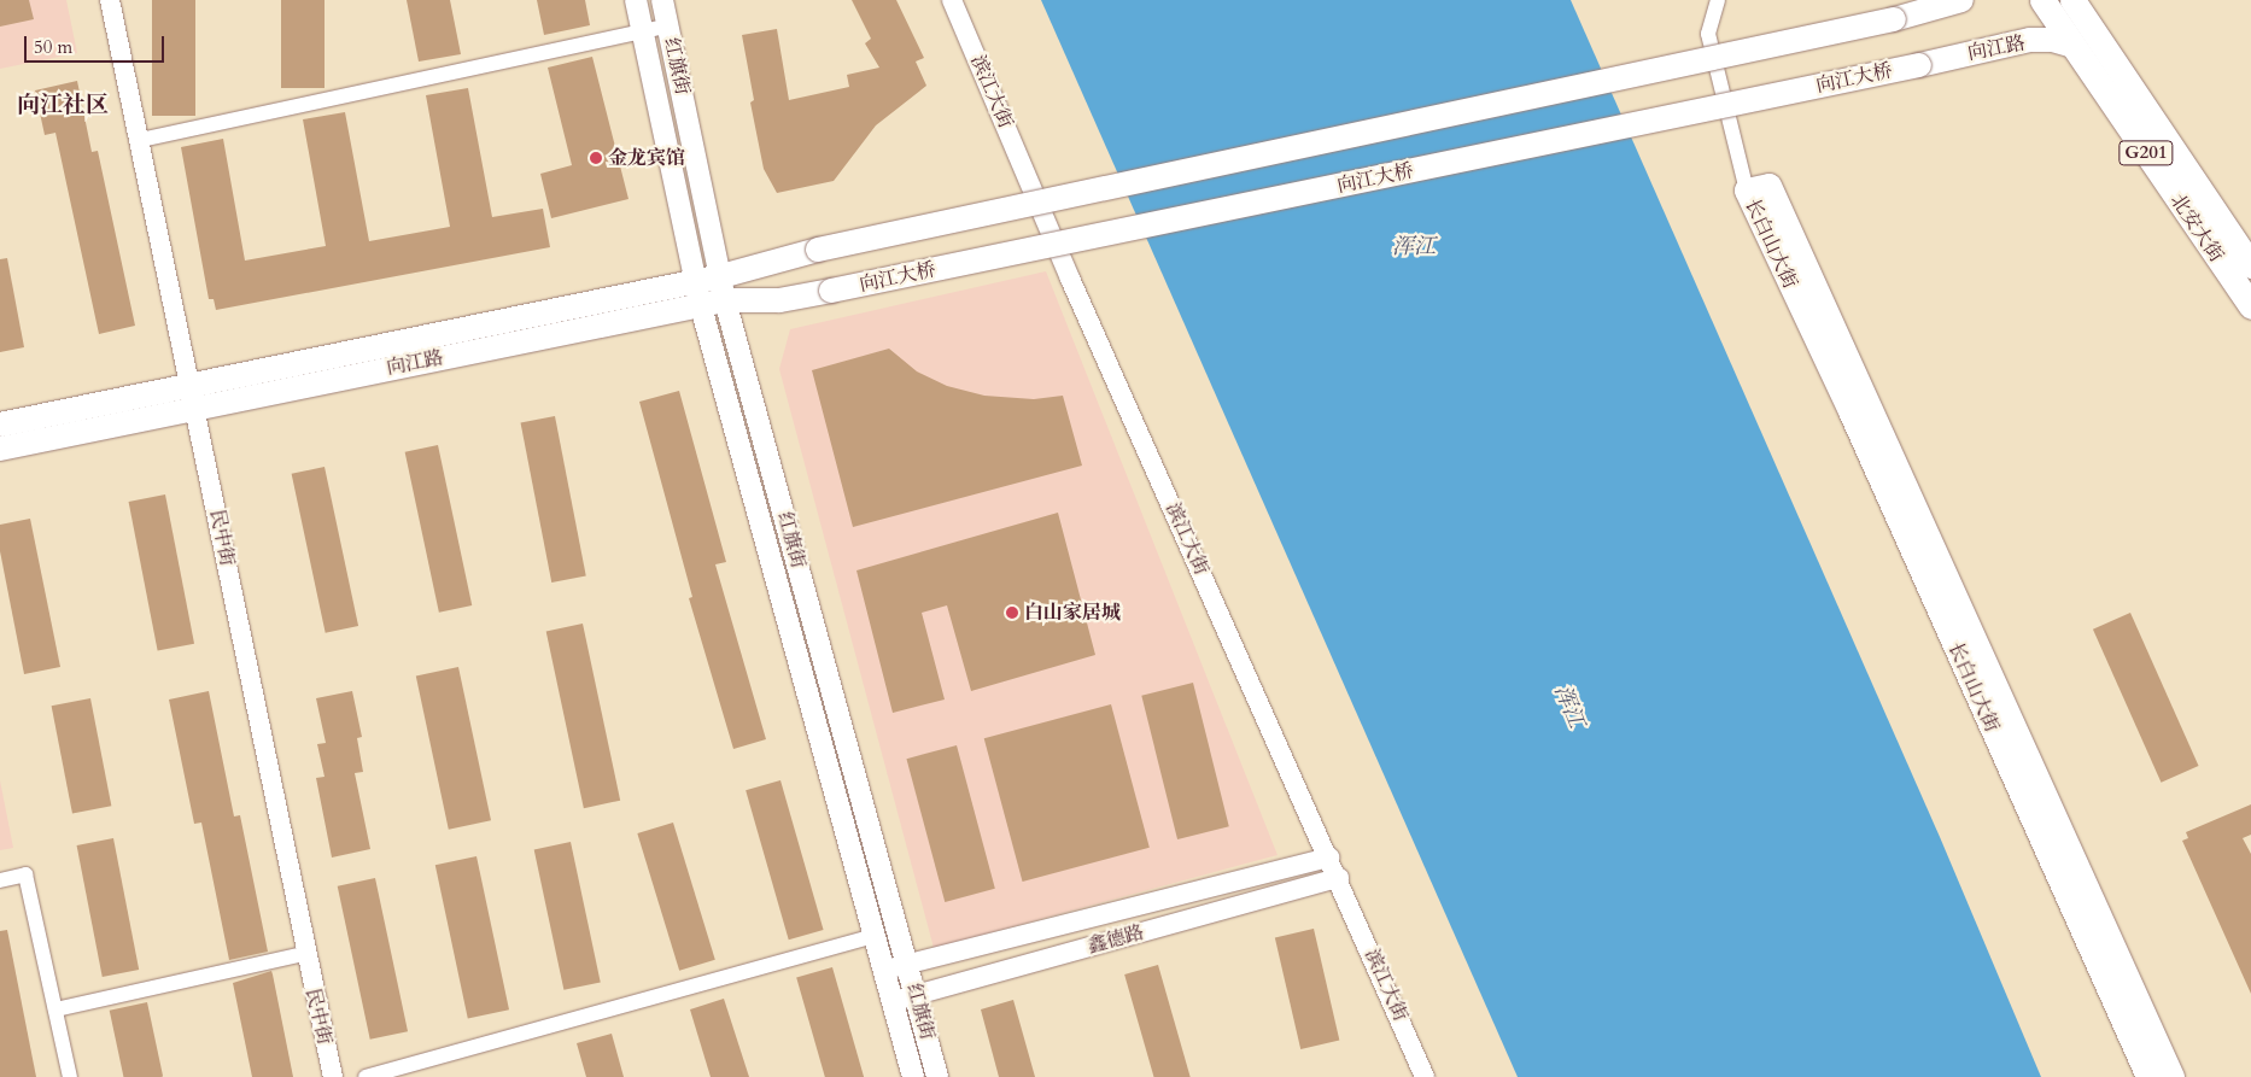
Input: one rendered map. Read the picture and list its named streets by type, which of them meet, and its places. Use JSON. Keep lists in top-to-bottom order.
{
  "streets": {
    "highway": ["G201", "北安大街"],
    "main road": [
      "向江路",
      "红旗街",
      "向江大桥",
      "长白山大街"
    ],
    "street": ["滨江大街", "民中街", "鑫德路"]
  },
  "crossings": [
    ["向江路", "红旗街"],
    ["向江路", "向江大桥"],
    ["向江路", "北安大街"],
    ["向江路", "民中街"],
    ["红旗街", "鑫德路"],
    ["滨江大街", "鑫德路"]
  ],
  "districts": ["向江社区"],
  "water": ["浑江"],
  "places": ["金龙宾馆", "白山家居城"],
  "scale_bar": "50 m"
}
